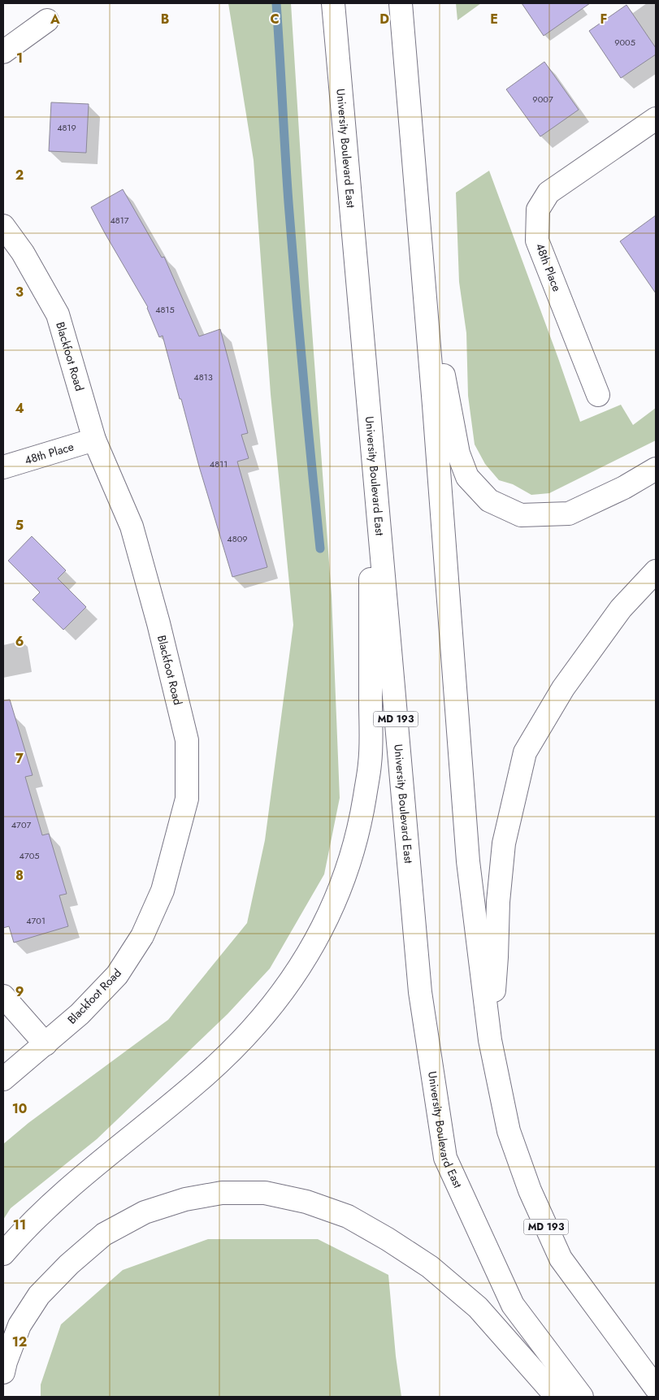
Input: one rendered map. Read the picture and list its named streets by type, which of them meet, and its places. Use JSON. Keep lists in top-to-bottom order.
{
  "streets": {
    "main road": [
      "University Boulevard East",
      "48th Place",
      "Blackfoot Road",
      "MD 193"
    ]
  },
  "crossings": [
    ["48th Place", "Blackfoot Road"]
  ],
  "house_numbers": [
    "9005",
    "9007",
    "4819",
    "4817",
    "4815",
    "4813",
    "4811",
    "4809",
    "4707",
    "4705",
    "4701"
  ],
  "grid": {
    "columns": [
      "A",
      "B",
      "C",
      "D",
      "E",
      "F"
    ],
    "rows": [
      "1",
      "2",
      "3",
      "4",
      "5",
      "6",
      "7",
      "8",
      "9",
      "10",
      "11",
      "12"
    ]
  }
}
